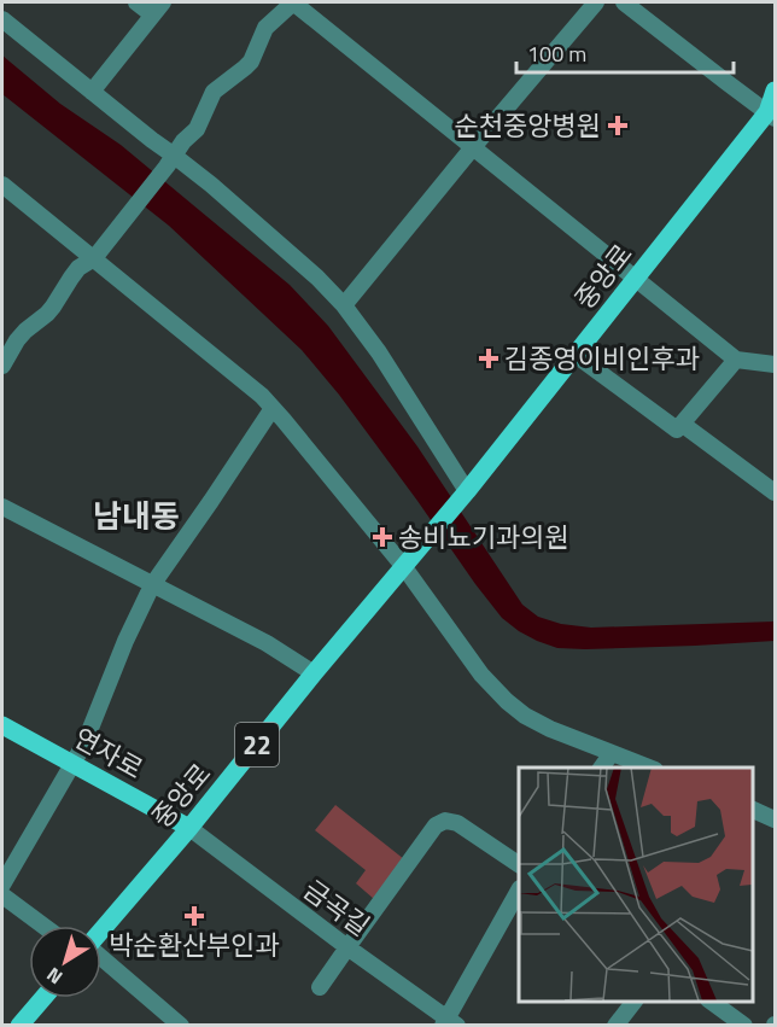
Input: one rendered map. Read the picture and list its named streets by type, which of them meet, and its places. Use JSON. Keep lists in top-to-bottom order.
{
  "streets": {
    "main road": ["중앙로", "22", "연자로"],
    "street": ["금곡길"]
  },
  "crossings": [
    ["중앙로", "연자로"],
    ["중앙로", "금곡길"],
    ["연자로", "금곡길"]
  ],
  "districts": ["남내동"],
  "places": {
    "health": [
      "순천중앙병원",
      "김종영이비인후과",
      "송비뇨기과의원",
      "박순환산부인과"
    ]
  },
  "scale_bar": "100 m",
  "north": "bottom left"
}
